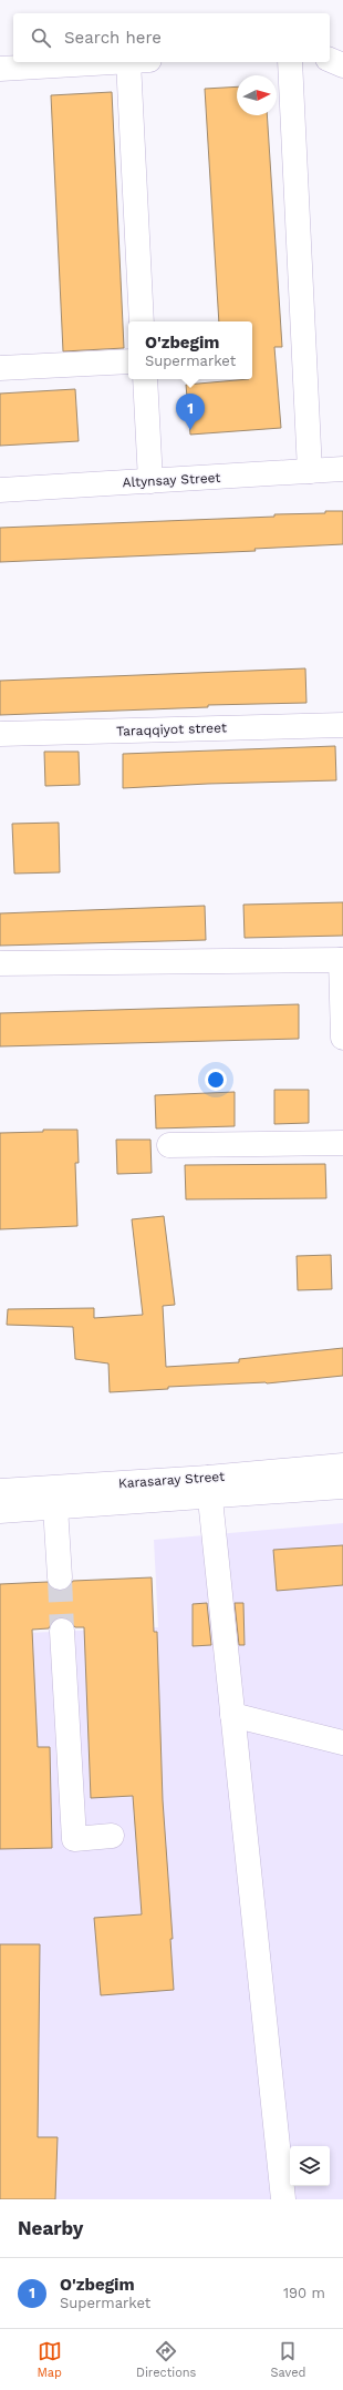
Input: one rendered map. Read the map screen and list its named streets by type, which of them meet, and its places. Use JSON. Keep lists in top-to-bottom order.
{
  "streets": {
    "street": ["Altynsay Street", "Taraqqiyot street", "Karasaray Street"]
  },
  "north": "right",
  "page": {
    "search": "Search here",
    "popup": ["O'zbegim", "Supermarket"],
    "pins": "1",
    "heading": "Nearby",
    "list": [
      {
        "mark": "1",
        "name": "O'zbegim",
        "note": "Supermarket",
        "value": "190 m"
      }
    ],
    "nav": ["Map", "Directions", "Saved"]
  }
}
